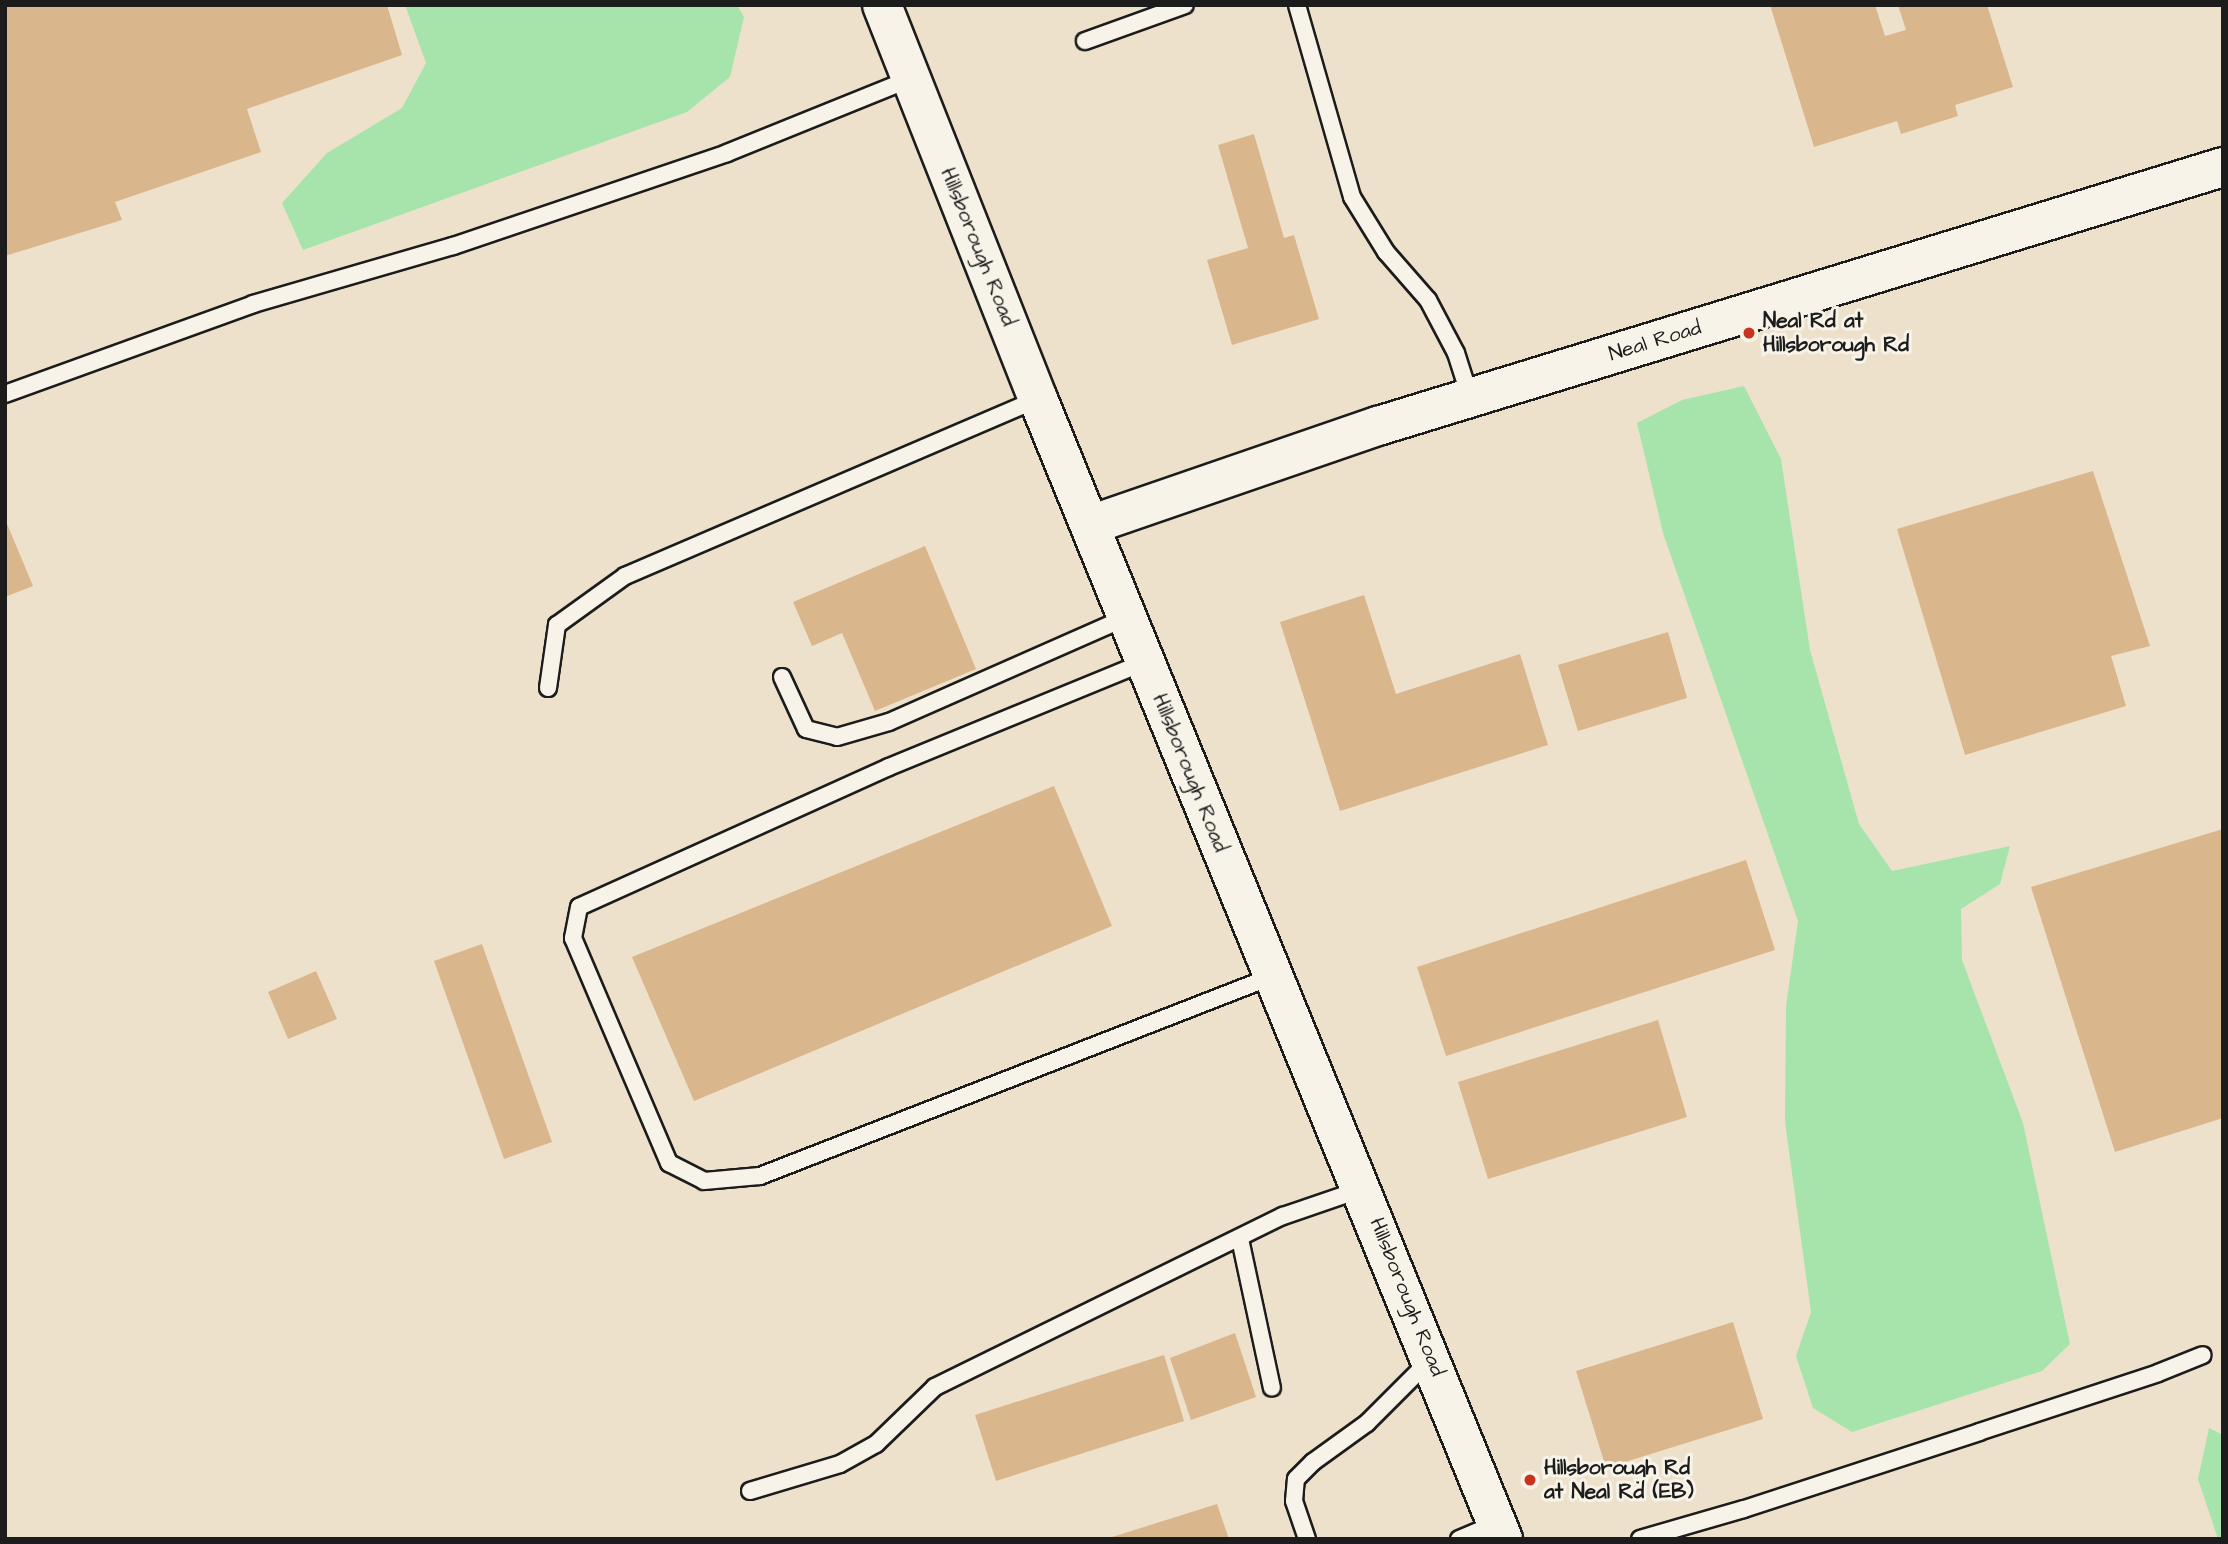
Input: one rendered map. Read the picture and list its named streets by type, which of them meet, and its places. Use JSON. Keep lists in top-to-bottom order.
{
  "streets": {
    "main road": ["Hillsborough Road", "Neal Road"]
  },
  "crossings": [
    ["Hillsborough Road", "Neal Road"]
  ],
  "places": ["Neal Rd at Hillsborough Rd", "Hillsborough Rd at Neal Rd (EB)"]
}
